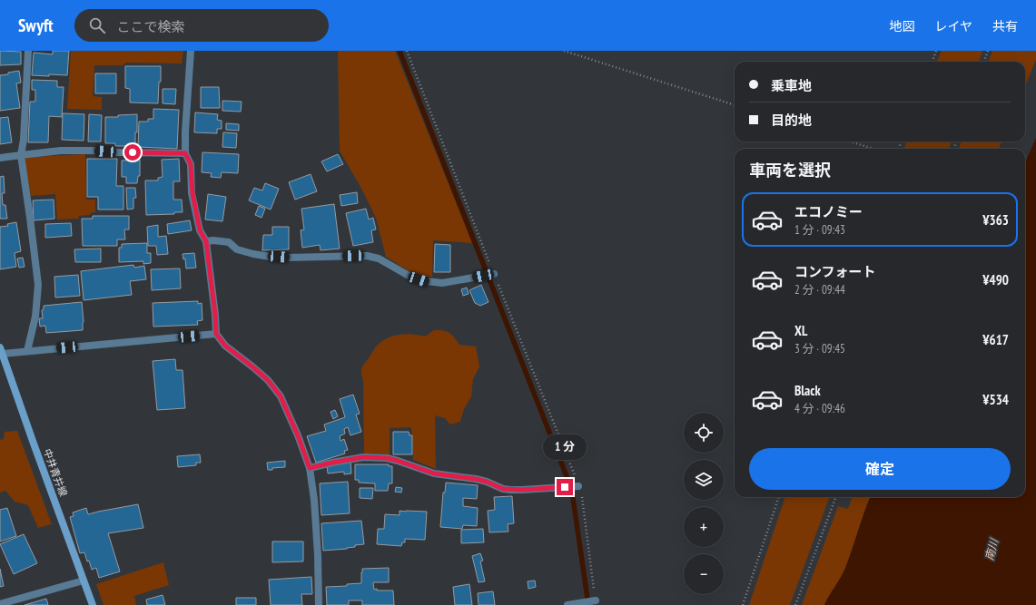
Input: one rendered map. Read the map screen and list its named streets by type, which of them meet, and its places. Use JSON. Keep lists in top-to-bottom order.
{
  "streets": {
    "main road": ["中井青井線"]
  },
  "water": ["南川"],
  "page": {
    "header": "Swyft",
    "search": "ここで検索",
    "nav": ["地図", "レイヤ", "共有"],
    "banner": ["乗車地", "目的地"],
    "heading": "車両を選択",
    "list": [
      {
        "name": "エコノミー",
        "note": "1 分 · 09:43",
        "value": "¥363"
      },
      {
        "name": "コンフォート",
        "note": "2 分 · 09:44",
        "value": "¥490"
      },
      {
        "name": "XL",
        "note": "3 分 · 09:45",
        "value": "¥617"
      },
      {
        "name": "Black",
        "note": "4 分 · 09:46",
        "value": "¥534"
      }
    ],
    "map_buttons": ["+", "−"],
    "bubble": "1 分",
    "buttons": "確定"
  }
}
